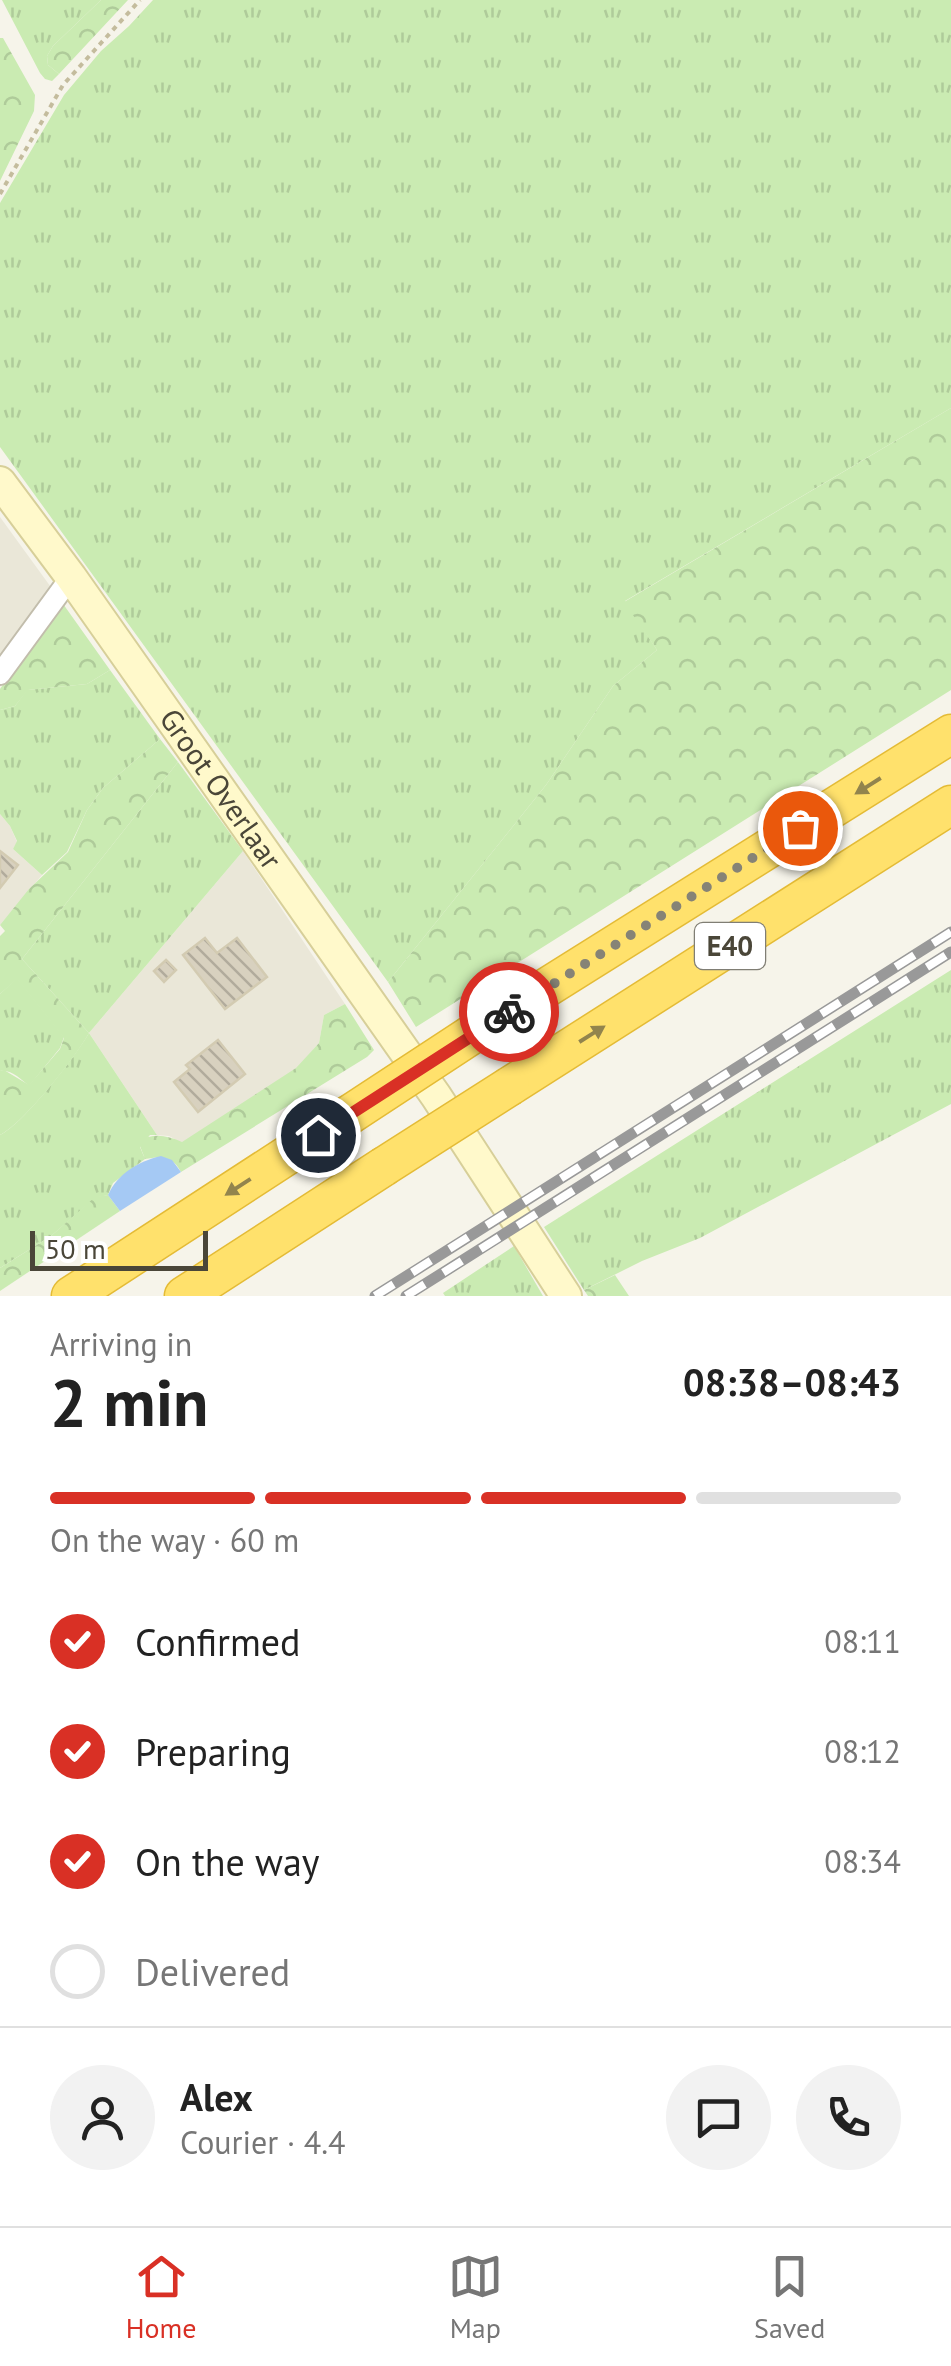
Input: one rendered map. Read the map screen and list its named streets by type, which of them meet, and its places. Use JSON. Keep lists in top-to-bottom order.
{
  "streets": {
    "highway": ["E40"],
    "main road": ["Groot Overlaar"]
  },
  "scale_bar": "50 m",
  "page": {
    "scale": "50 m",
    "heading": ["2 min", "Arriving in", "08:38–08:43"],
    "panel": ["Alex", "Courier · 4.4"],
    "bar": "On the way · 60 m",
    "list": [
      ["Confirmed", "08:11"],
      ["Preparing", "08:12"],
      ["On the way", "08:34"],
      "Delivered"
    ],
    "tabs": ["Home", "Map", "Saved"]
  }
}
